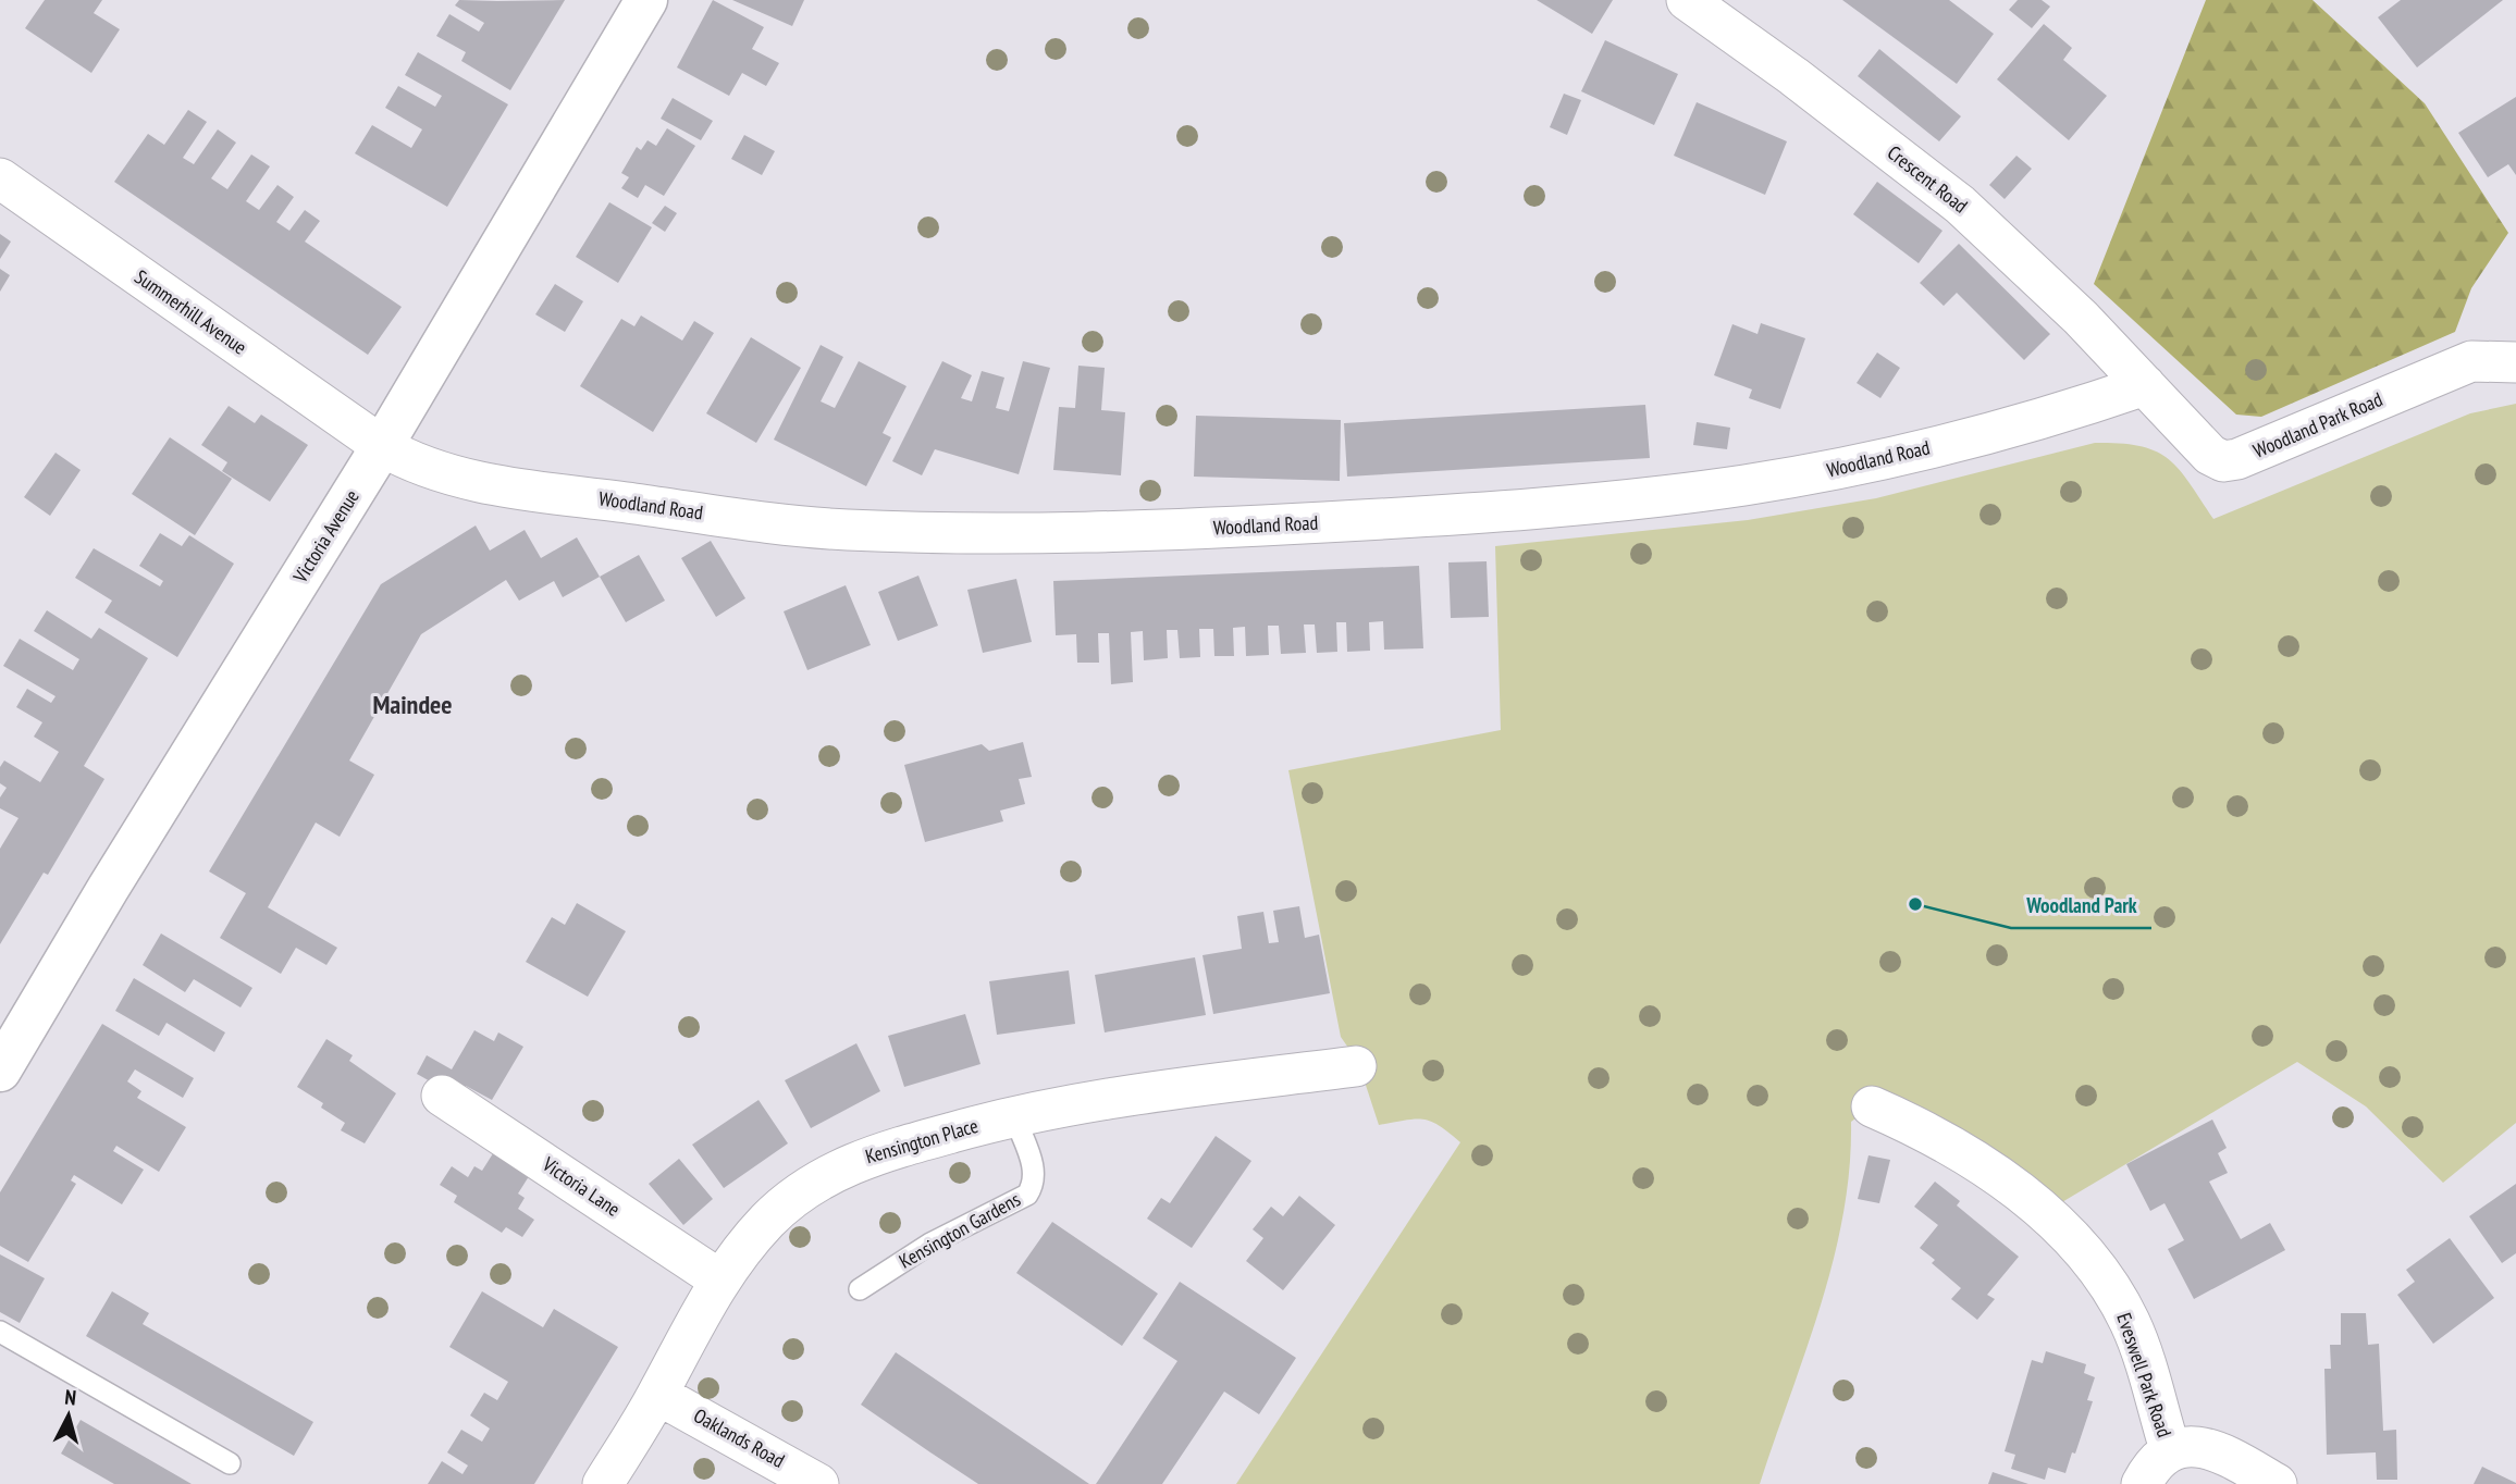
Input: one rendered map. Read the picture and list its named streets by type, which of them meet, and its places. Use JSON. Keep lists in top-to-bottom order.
{
  "streets": {
    "street": [
      "Crescent Road",
      "Summerhill Avenue",
      "Woodland Park Road",
      "Woodland Road",
      "Victoria Avenue",
      "Kensington Place",
      "Victoria Lane",
      "Eveswell Park Road",
      "Oaklands Road"
    ],
    "lane": ["Kensington Gardens"]
  },
  "crossings": [
    ["Crescent Road", "Woodland Park Road"],
    ["Crescent Road", "Woodland Road"],
    ["Summerhill Avenue", "Woodland Road"],
    ["Summerhill Avenue", "Victoria Avenue"],
    ["Woodland Park Road", "Woodland Road"],
    ["Woodland Road", "Victoria Avenue"],
    ["Kensington Place", "Victoria Lane"],
    ["Kensington Place", "Kensington Gardens"],
    ["Kensington Place", "Oaklands Road"]
  ],
  "districts": ["Maindee"],
  "places": ["Woodland Park"],
  "north": "top"
}
